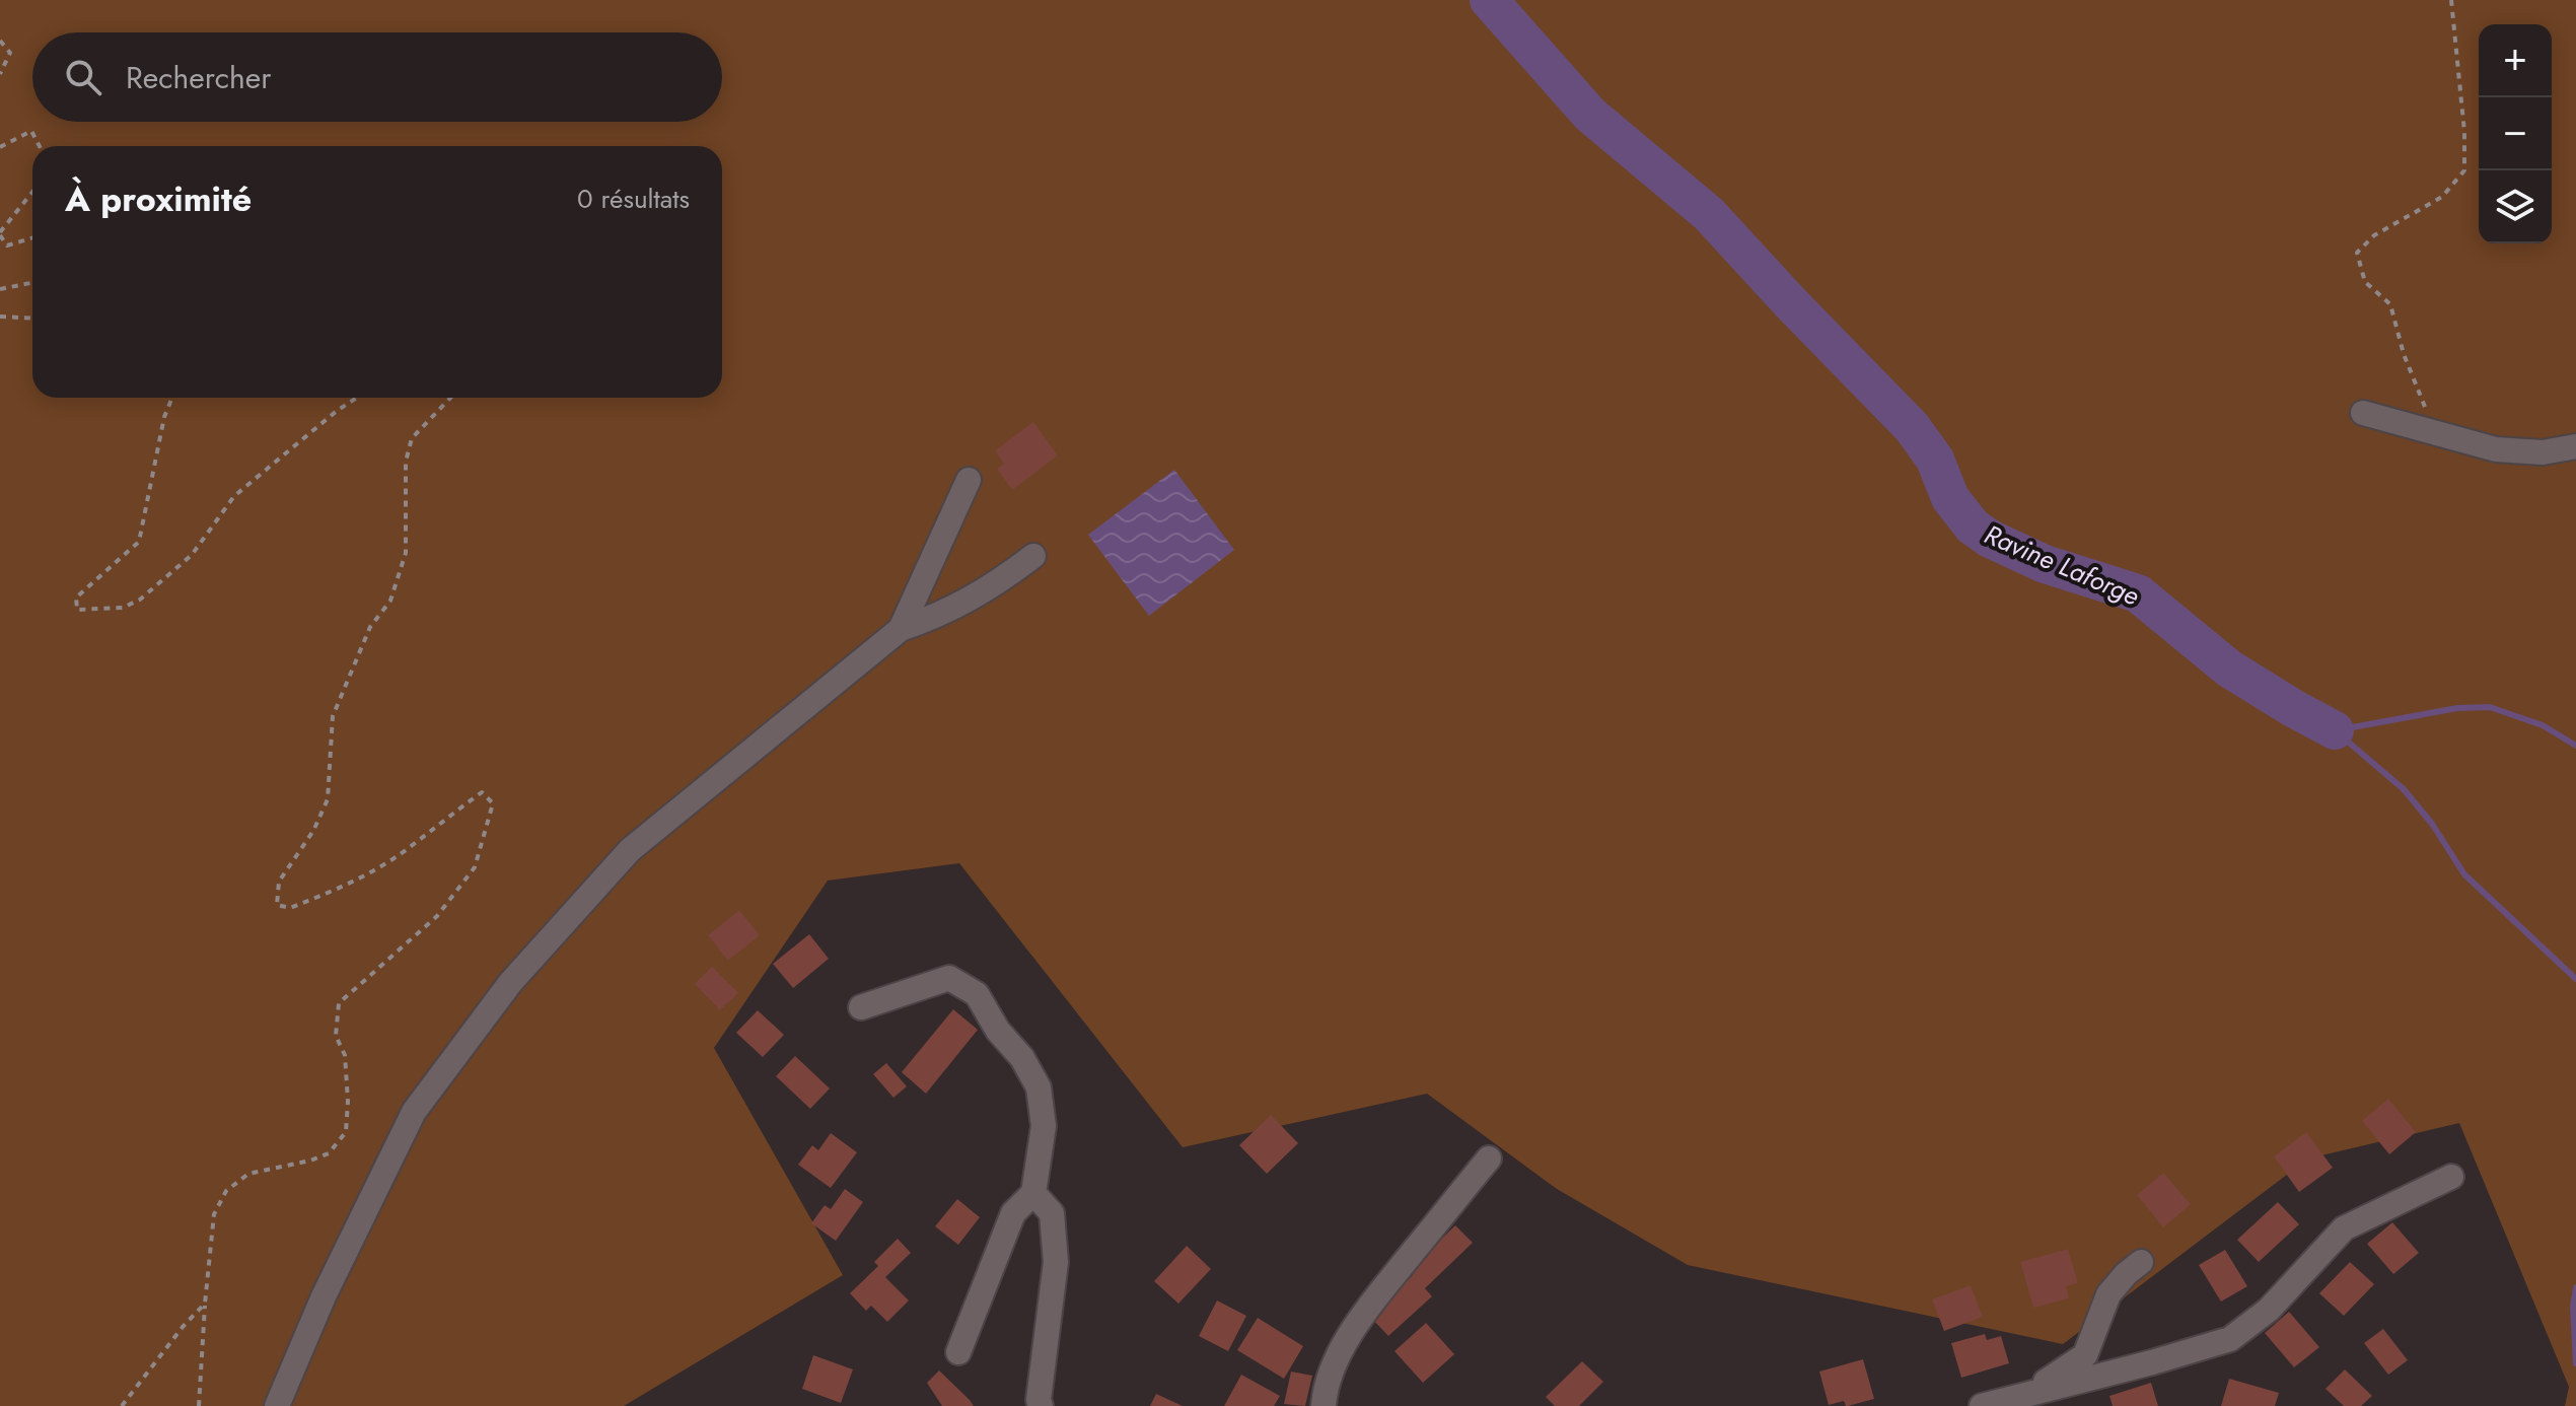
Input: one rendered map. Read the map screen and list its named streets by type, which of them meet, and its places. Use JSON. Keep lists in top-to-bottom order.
{
  "water": ["Ravine Laforge"],
  "page": {
    "map_buttons": ["+", "−"],
    "search": "Rechercher",
    "heading": ["À proximité", "0 résultats"]
  }
}
